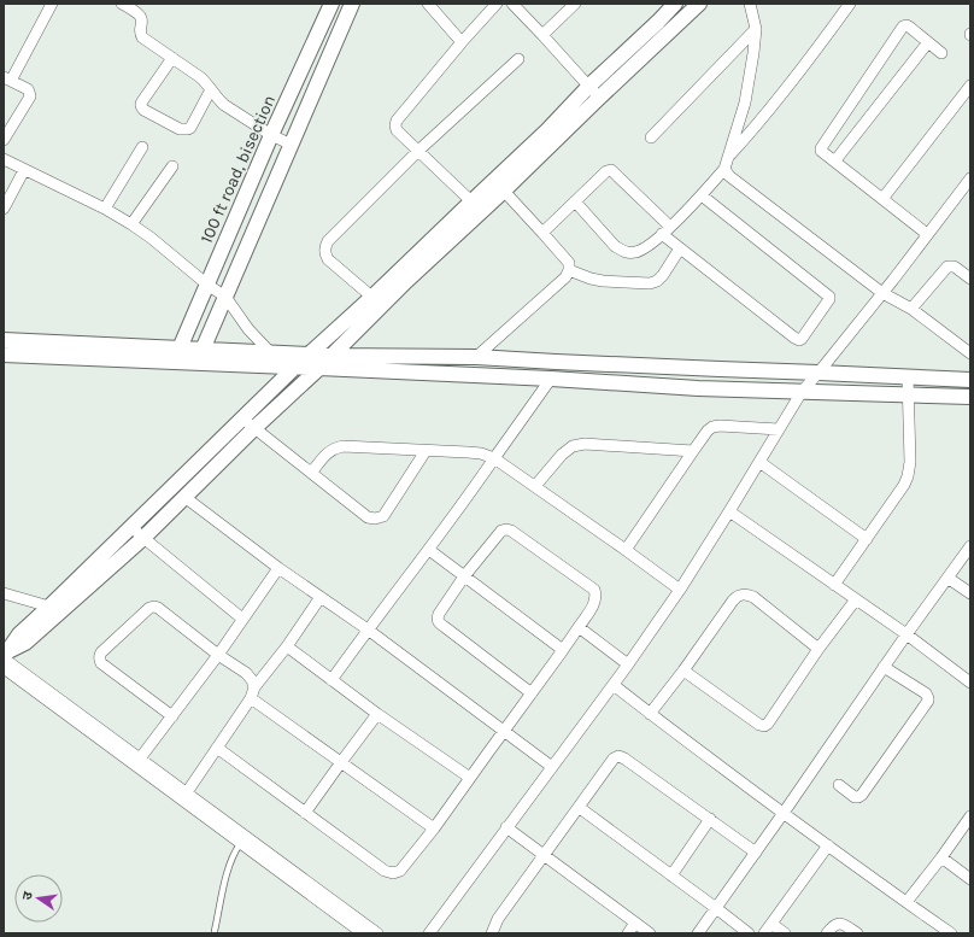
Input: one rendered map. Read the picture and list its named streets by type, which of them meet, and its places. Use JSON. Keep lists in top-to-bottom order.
{
  "streets": {
    "street": ["100 ft road, bisection"]
  },
  "north": "left"
}
